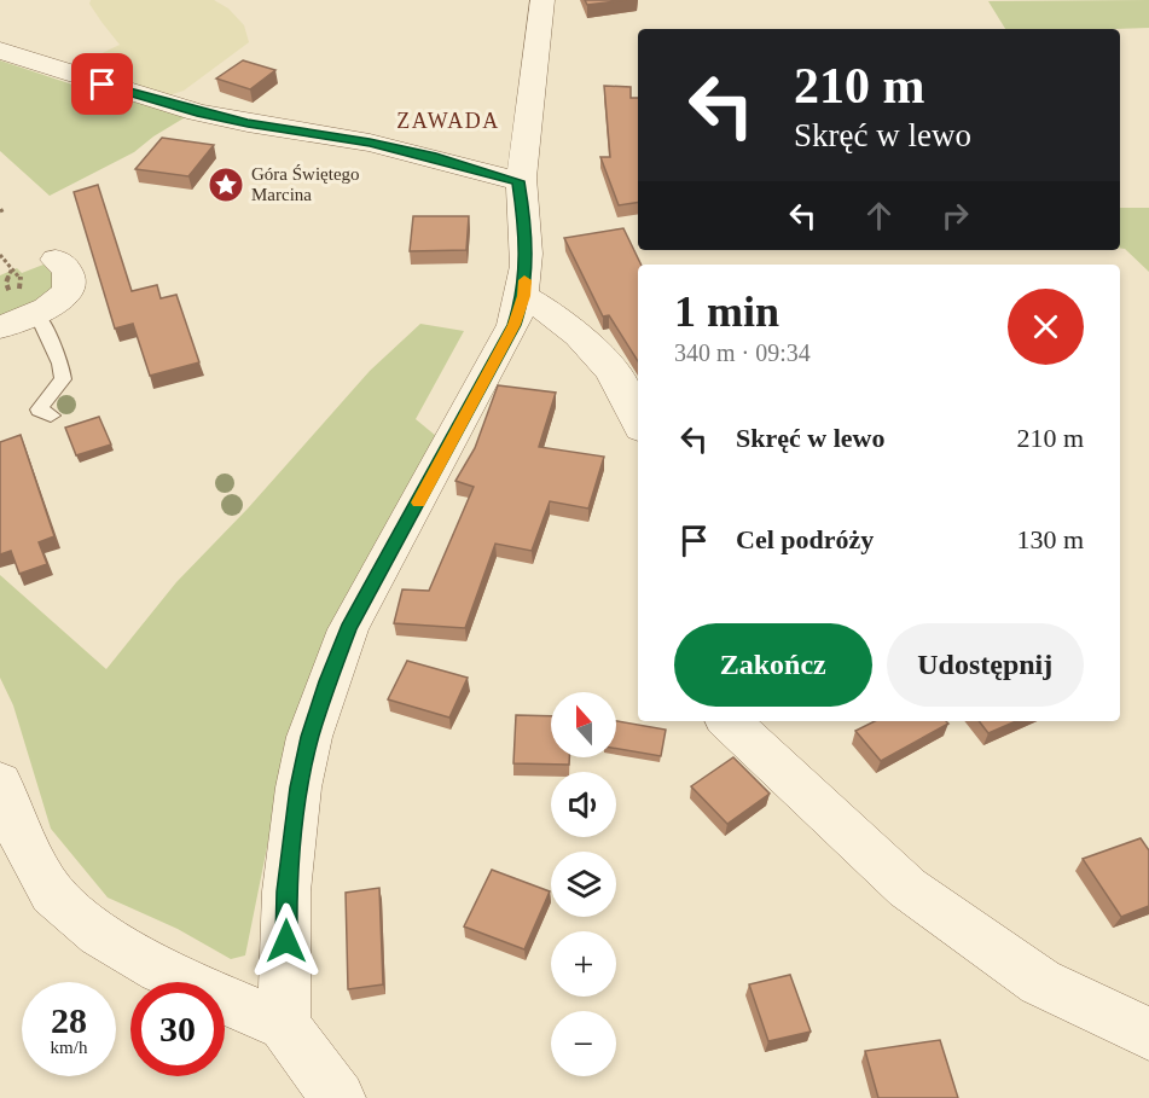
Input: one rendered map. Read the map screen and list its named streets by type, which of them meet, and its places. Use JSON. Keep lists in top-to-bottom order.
{
  "districts": ["ZAWADA"],
  "places": {
    "place": ["Góra Świętego Marcina"]
  },
  "north": "top",
  "page": {
    "turn": ["210 m", "Skręć w lewo"],
    "heading": ["1 min", "340 m · 09:34"],
    "list": [
      {
        "name": "Skręć w lewo",
        "value": "210 m"
      },
      {
        "name": "Cel podróży",
        "value": "130 m"
      }
    ],
    "buttons": ["Zakończ", "Udostępnij"],
    "map_buttons": ["+", "−"],
    "speed": "28 km/h",
    "limit": "30"
  }
}
